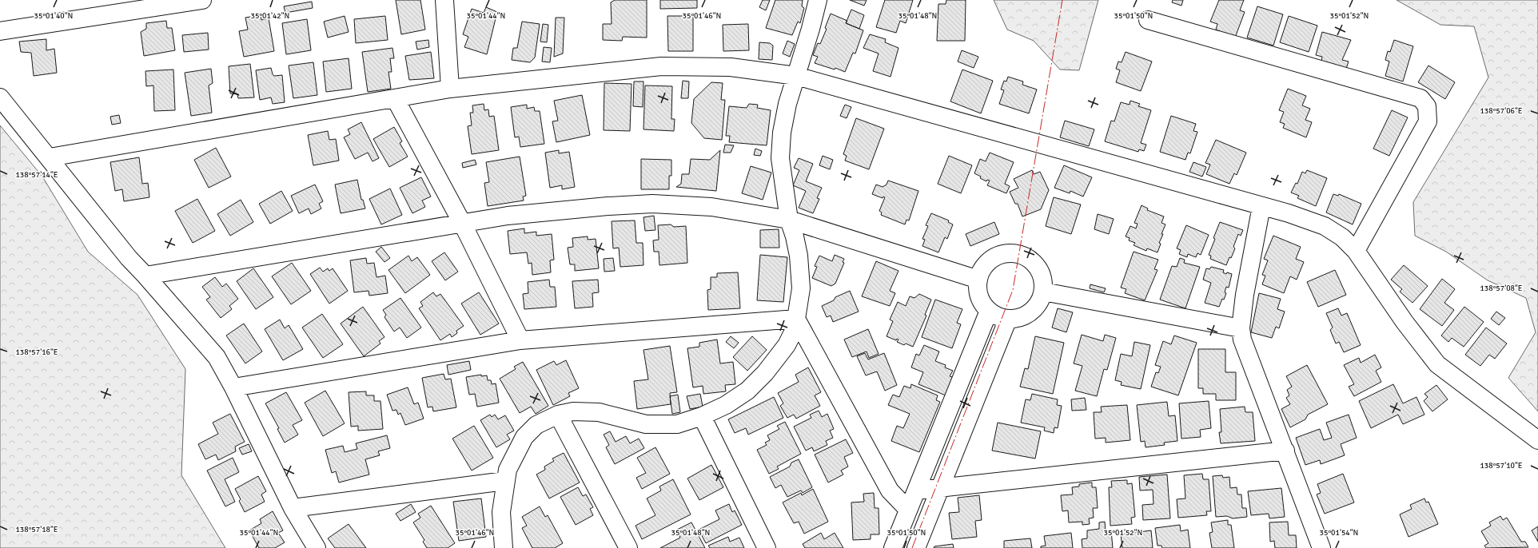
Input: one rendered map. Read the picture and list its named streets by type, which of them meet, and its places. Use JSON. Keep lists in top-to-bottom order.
{
  "coordinates": [
    "35°01'40\"N",
    "35°01'42\"N",
    "35°01'44\"N",
    "35°01'46\"N",
    "35°01'48\"N",
    "35°01'50\"N",
    "35°01'52\"N",
    "138°57'06\"E",
    "138°57'14\"E",
    "138°57'08\"E",
    "138°57'16\"E",
    "138°57'10\"E",
    "138°57'18\"E",
    "35°01'54\"N"
  ]
}
